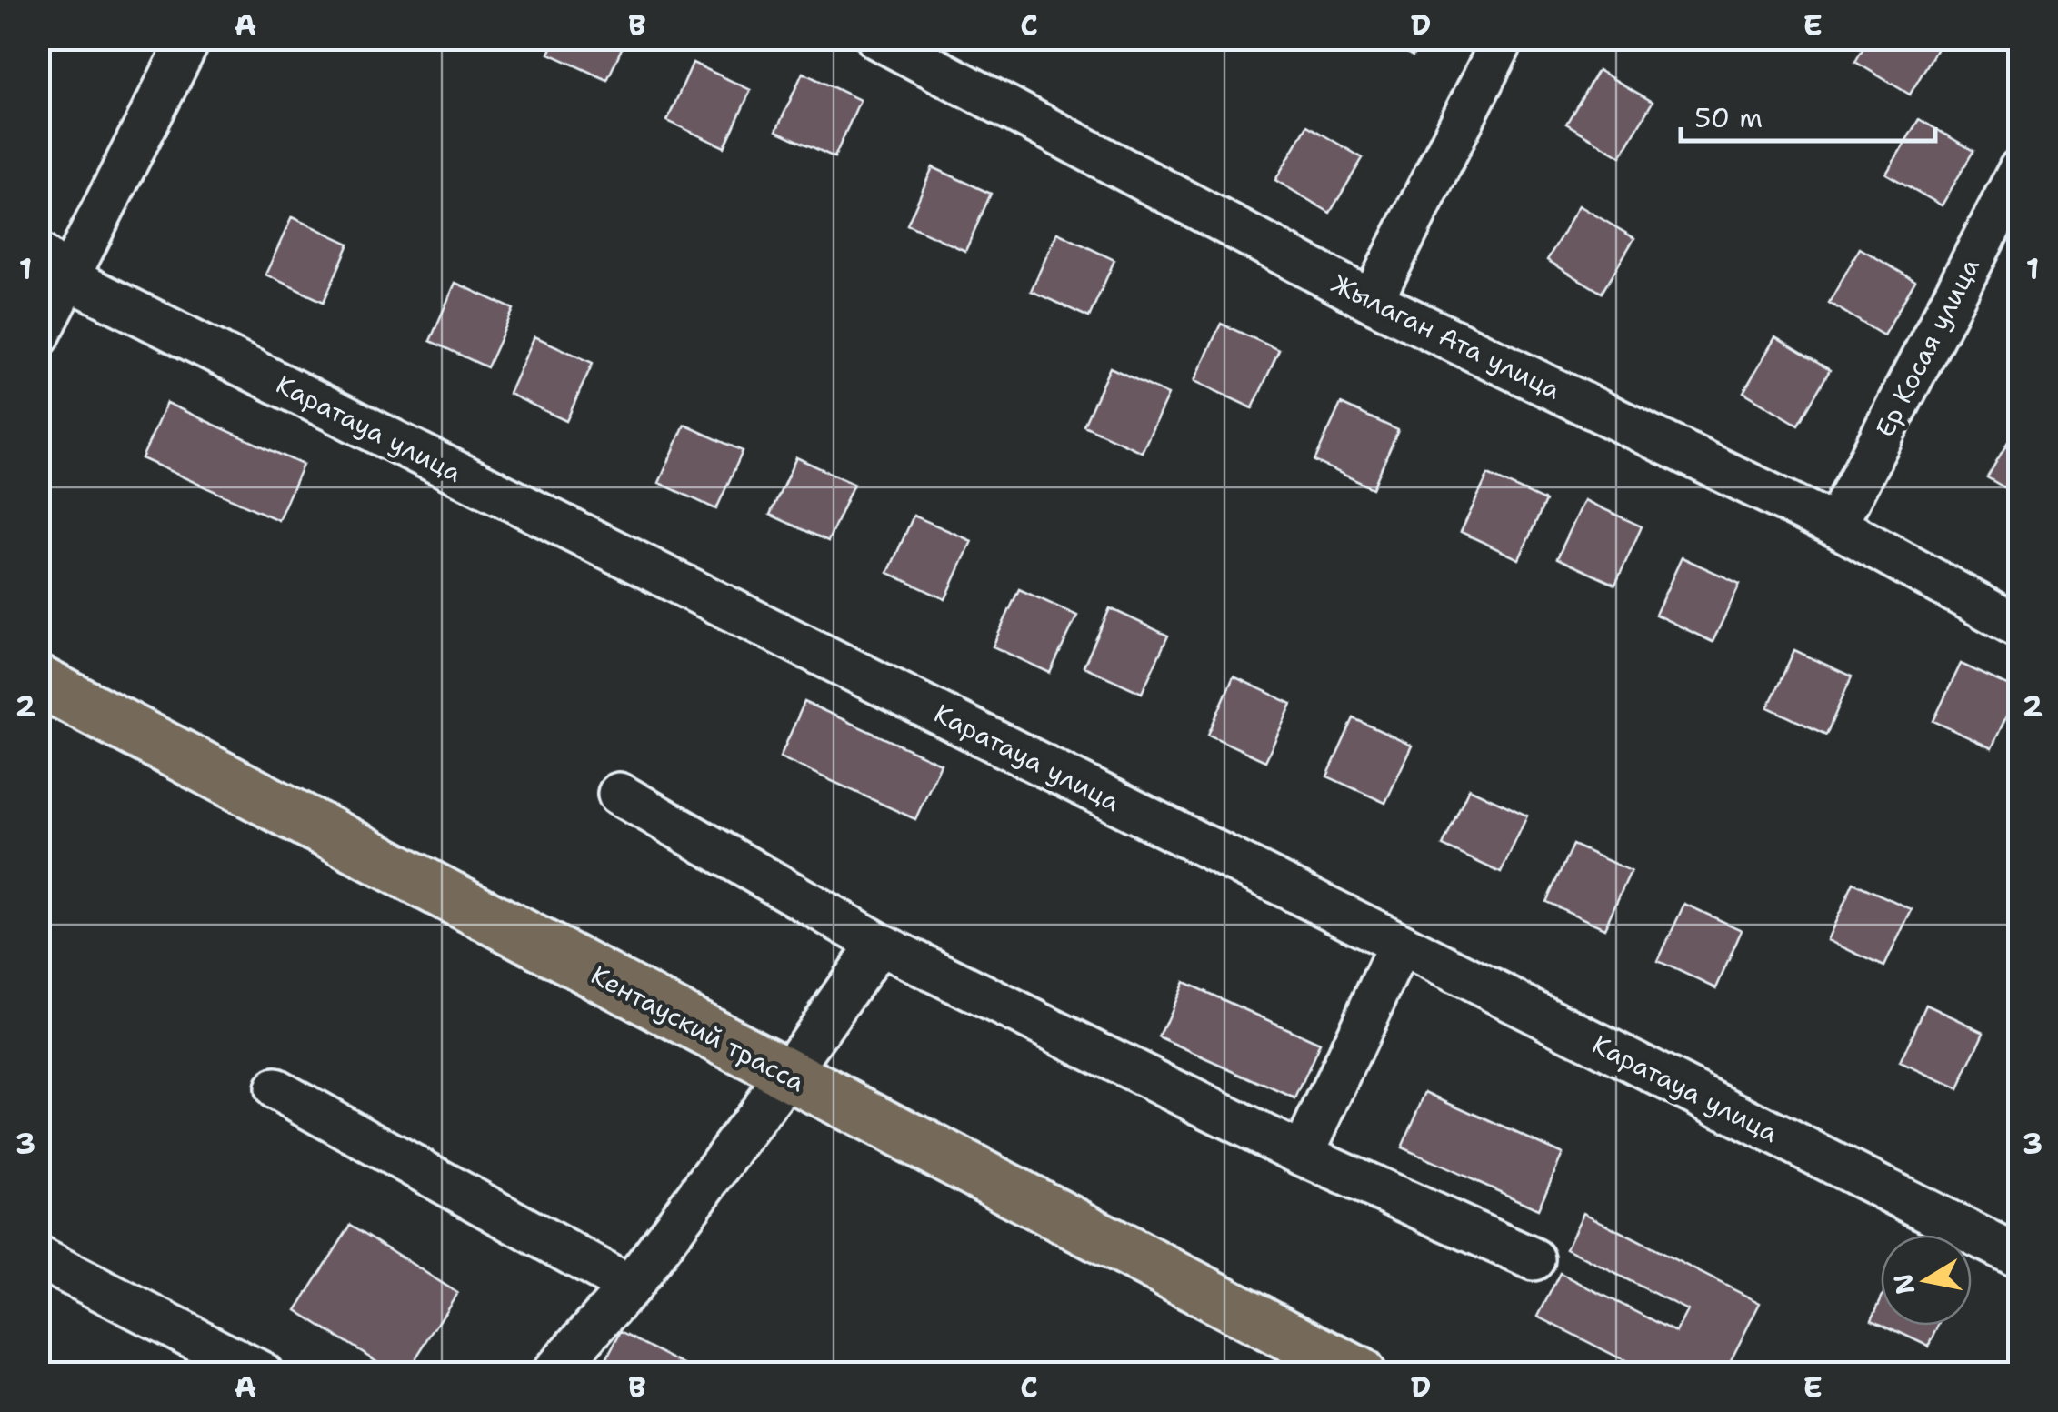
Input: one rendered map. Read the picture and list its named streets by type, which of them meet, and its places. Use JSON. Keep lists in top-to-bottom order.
{
  "streets": {
    "main road": ["Кентауский трасса"],
    "street": ["Жылаган Ата улица", "Ер Косая улица", "Каратауа улица"]
  },
  "crossings": [
    ["Жылаган Ата улица", "Ер Косая улица"]
  ],
  "scale_bar": "50 m",
  "north": "left",
  "grid": {
    "columns": [
      "A",
      "B",
      "C",
      "D",
      "E"
    ],
    "rows": ["1", "2", "3"]
  }
}
